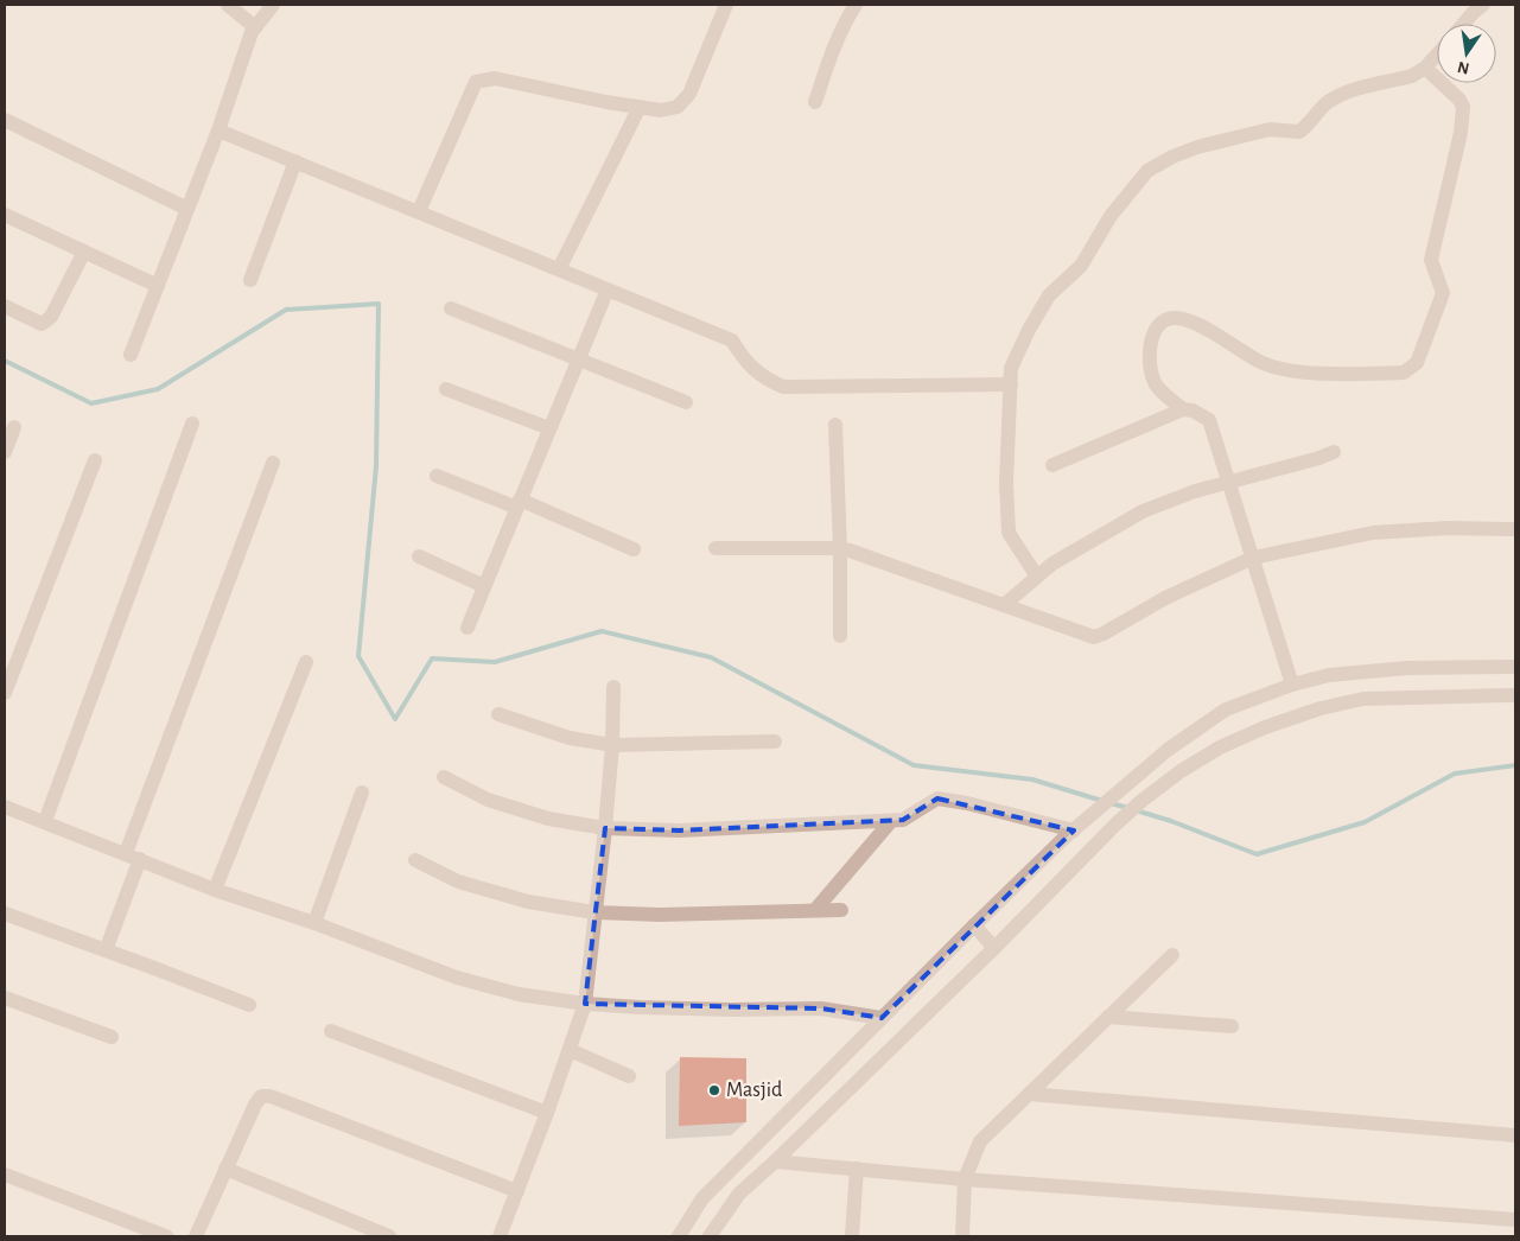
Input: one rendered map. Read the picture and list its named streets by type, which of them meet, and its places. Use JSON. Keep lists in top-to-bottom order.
{
  "places": ["Masjid"],
  "north": "bottom"
}
